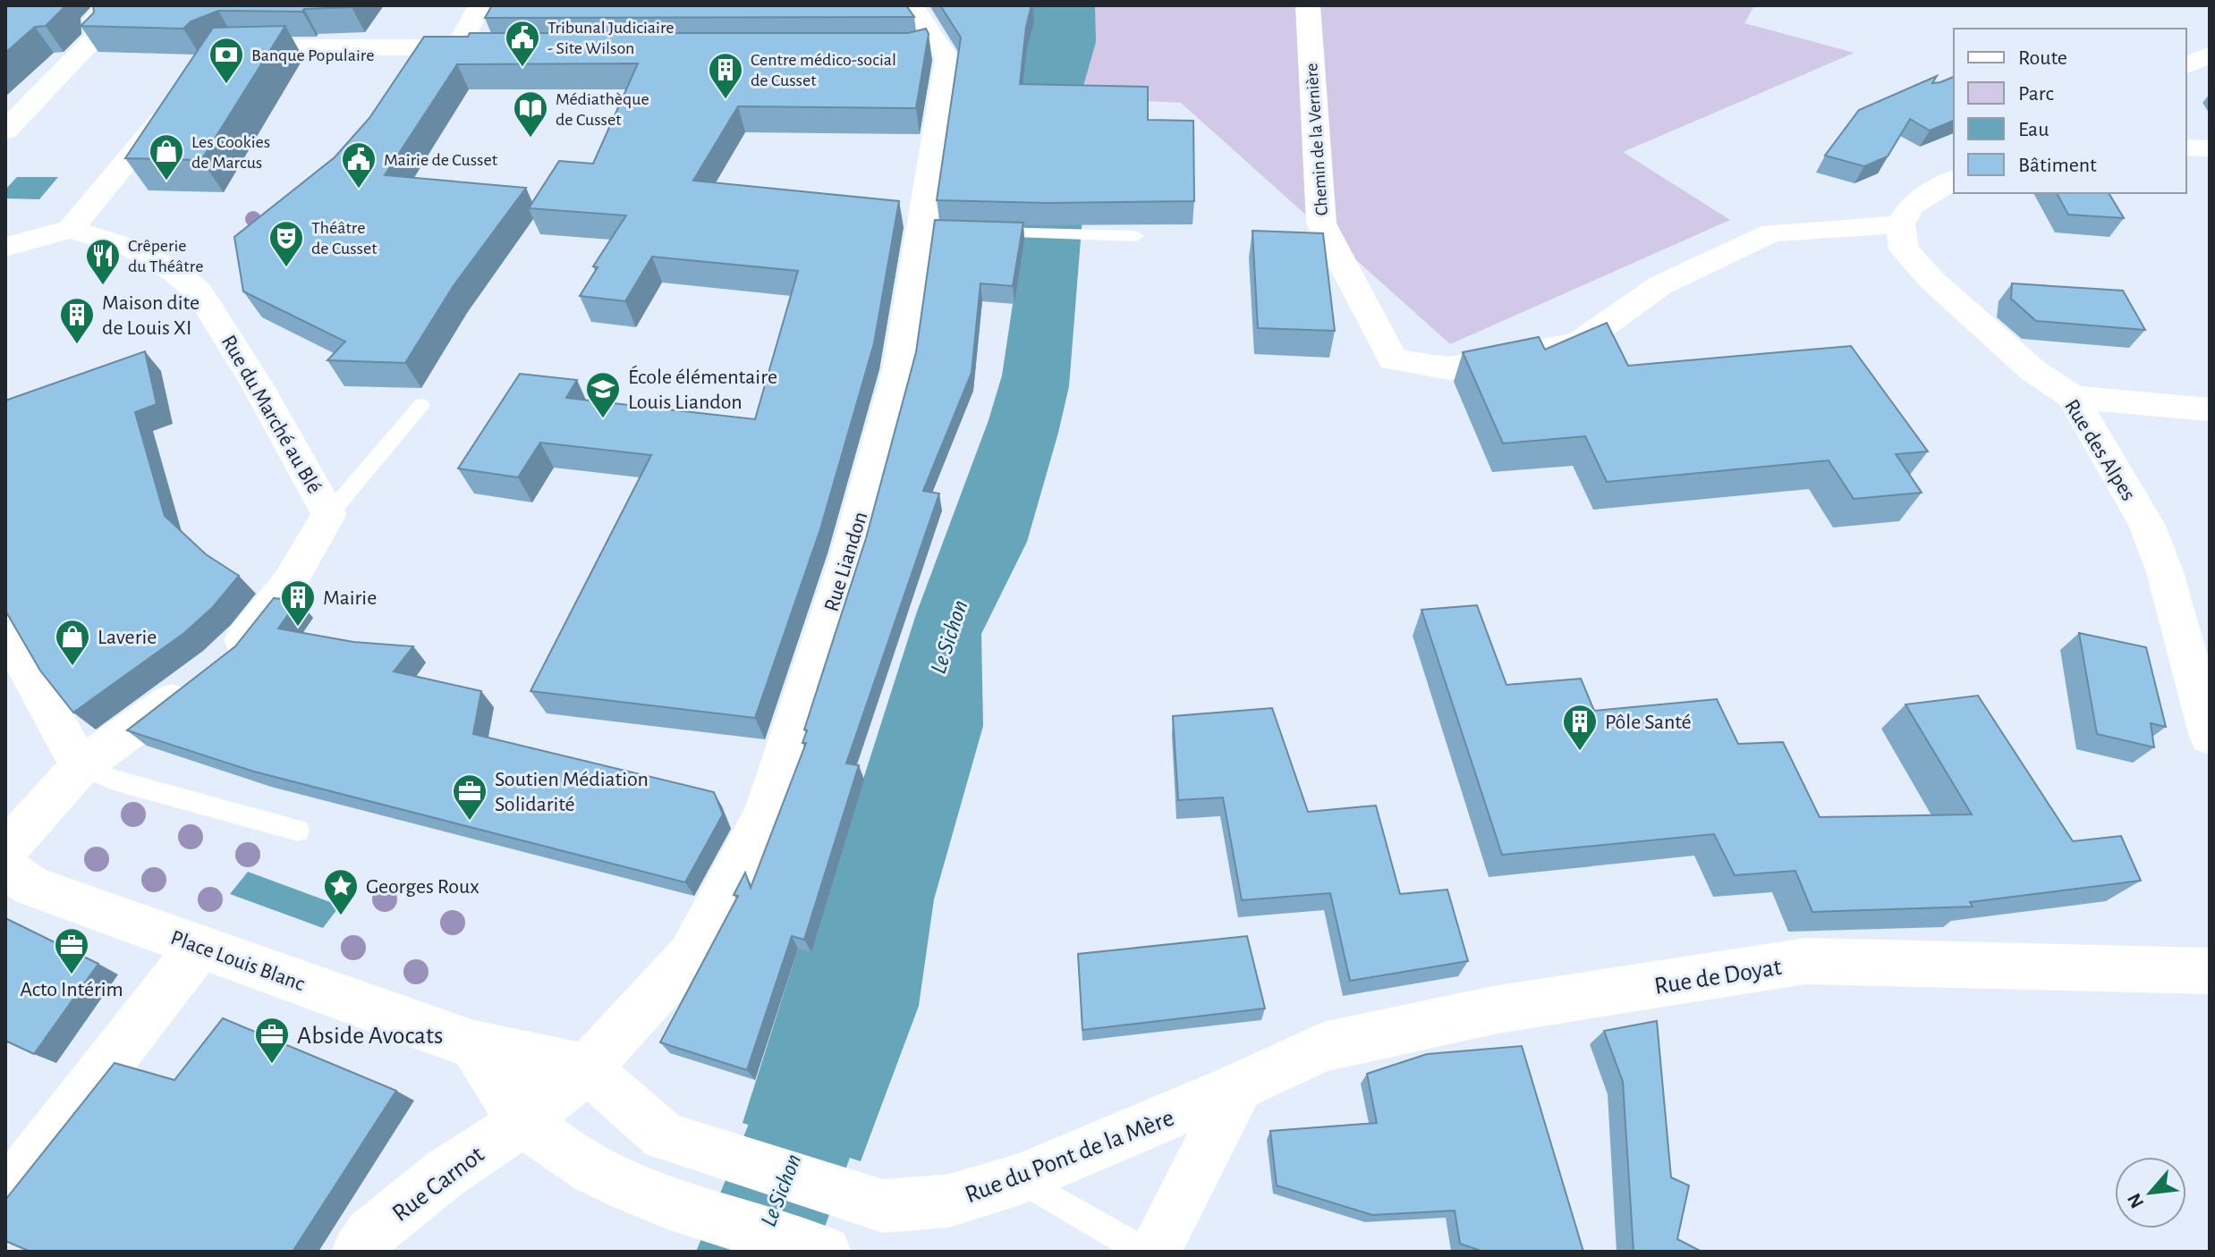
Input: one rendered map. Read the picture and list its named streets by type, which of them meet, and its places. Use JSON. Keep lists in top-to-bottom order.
{
  "streets": {
    "street": [
      "Chemin de la Vernière",
      "Rue du Marché au Blé",
      "Rue des Alpes",
      "Rue Liandon",
      "Place Louis Blanc",
      "Rue de Doyat",
      "Rue du Pont de la Mère",
      "Rue Carnot"
    ]
  },
  "crossings": [
    ["Chemin de la Vernière", "Rue des Alpes"],
    ["Rue Liandon", "Place Louis Blanc"],
    ["Rue Liandon", "Rue du Pont de la Mère"],
    ["Rue Liandon", "Rue Carnot"],
    ["Place Louis Blanc", "Rue du Pont de la Mère"],
    ["Rue de Doyat", "Rue du Pont de la Mère"]
  ],
  "water": ["Le Sichon"],
  "places": {
    "public building": ["Tribunal Judiciaire - Site Wilson", "Mairie de Cusset"],
    "bank": ["Banque Populaire"],
    "building": [
      "Centre médico-social de Cusset",
      "Maison dite de Louis XI",
      "Mairie",
      "Pôle Santé"
    ],
    "library": ["Médiathèque de Cusset"],
    "shop": ["Les Cookies de Marcus", "Laverie"],
    "theatre": ["Théâtre de Cusset"],
    "restaurant": ["Crêperie du Théâtre"],
    "school or university": ["École élémentaire Louis Liandon"],
    "office": ["Soutien Médiation Solidarité", "Acto Intérim", "Abside Avocats"],
    "place": ["Georges Roux"]
  },
  "legend": [
    "Route",
    "Parc",
    "Eau",
    "Bâtiment"
  ],
  "north": "bottom left"
}
